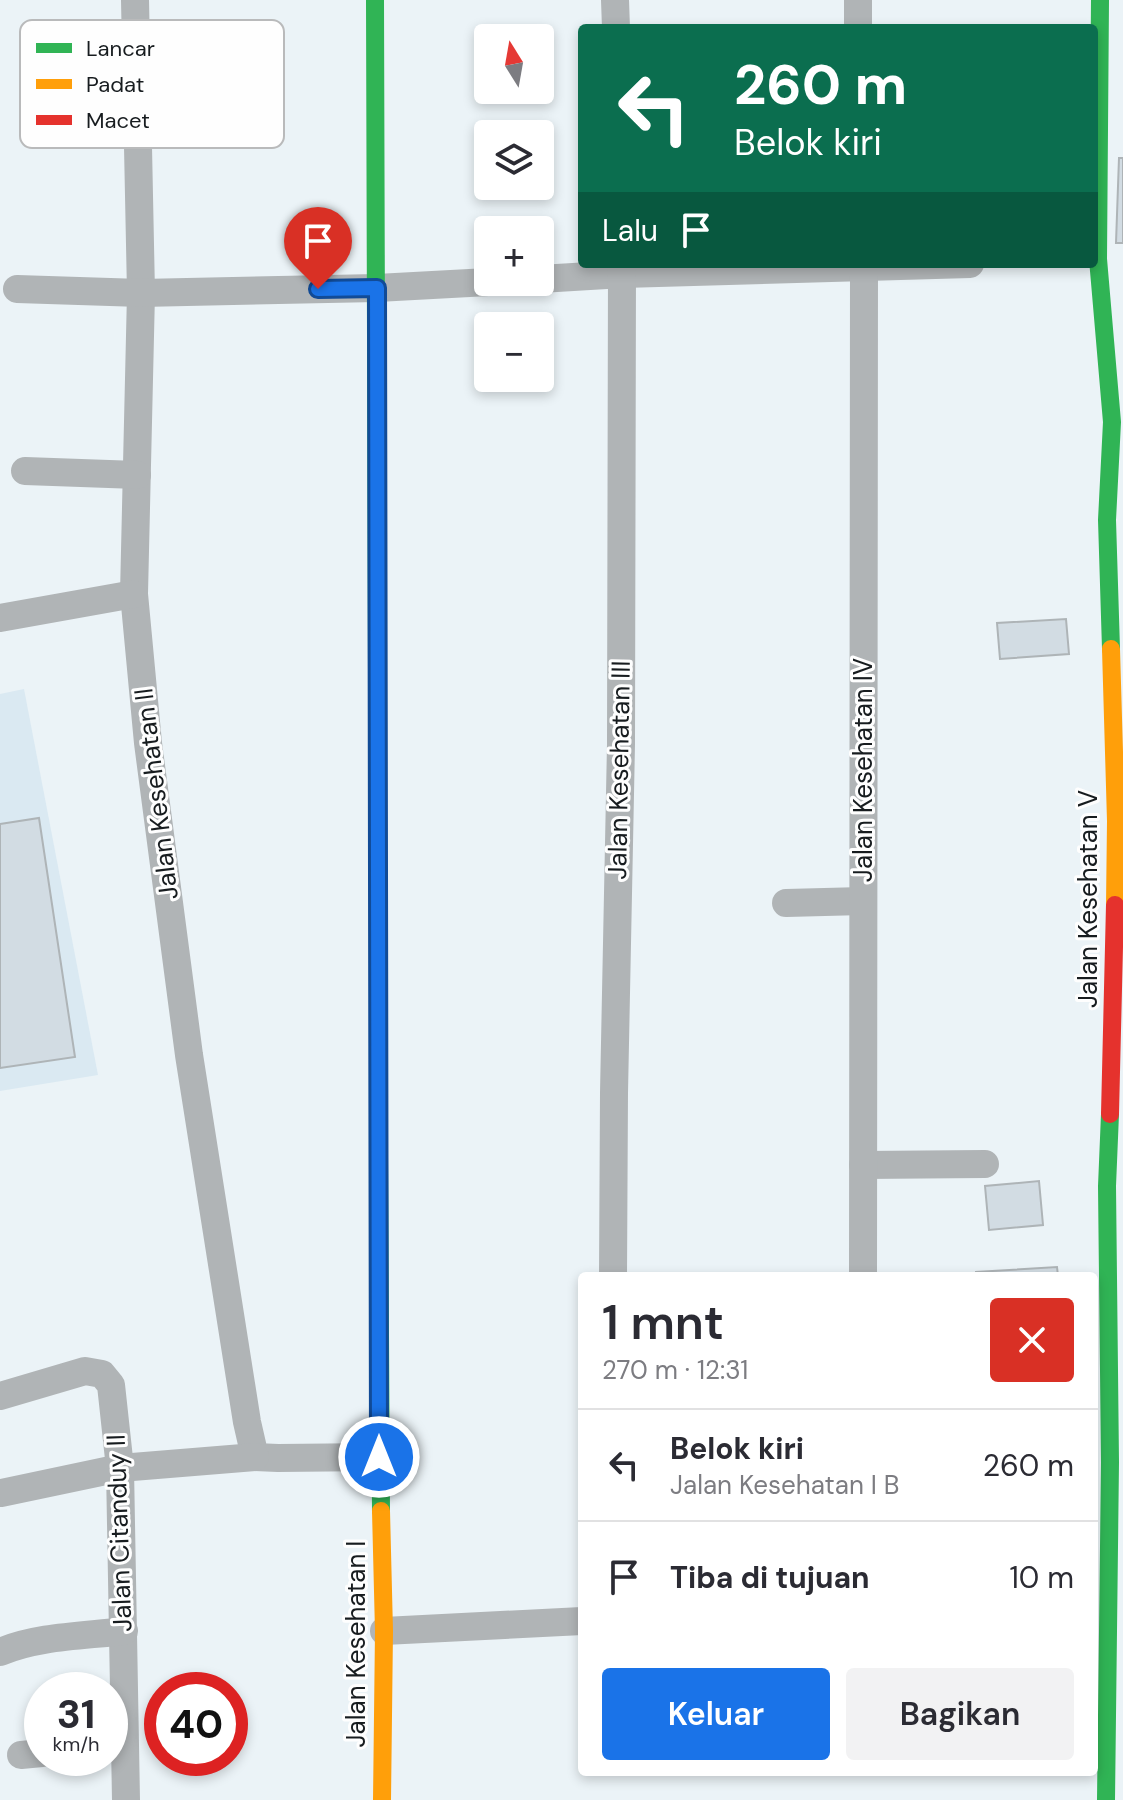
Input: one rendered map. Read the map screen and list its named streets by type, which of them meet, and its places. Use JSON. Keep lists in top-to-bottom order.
{
  "streets": {
    "street": [
      "Jalan Kesehatan III",
      "Jalan Kesehatan IV",
      "Jalan Kesehatan II",
      "Jalan Kesehatan V",
      "Jalan Citanduy II",
      "Jalan Kesehatan I"
    ]
  },
  "legend": ["Lancar", "Padat", "Macet"],
  "north": "top",
  "page": {
    "map_buttons": ["+", "−"],
    "turn": ["260 m", "Belok kiri"],
    "then": "Lalu",
    "heading": ["1 mnt", "270 m · 12:31"],
    "list": [
      {
        "name": "Belok kiri",
        "note": "Jalan Kesehatan I B",
        "value": "260 m"
      },
      {
        "name": "Tiba di tujuan",
        "value": "10 m"
      }
    ],
    "buttons": ["Keluar", "Bagikan"],
    "speed": "31 km/h",
    "limit": "40"
  }
}
